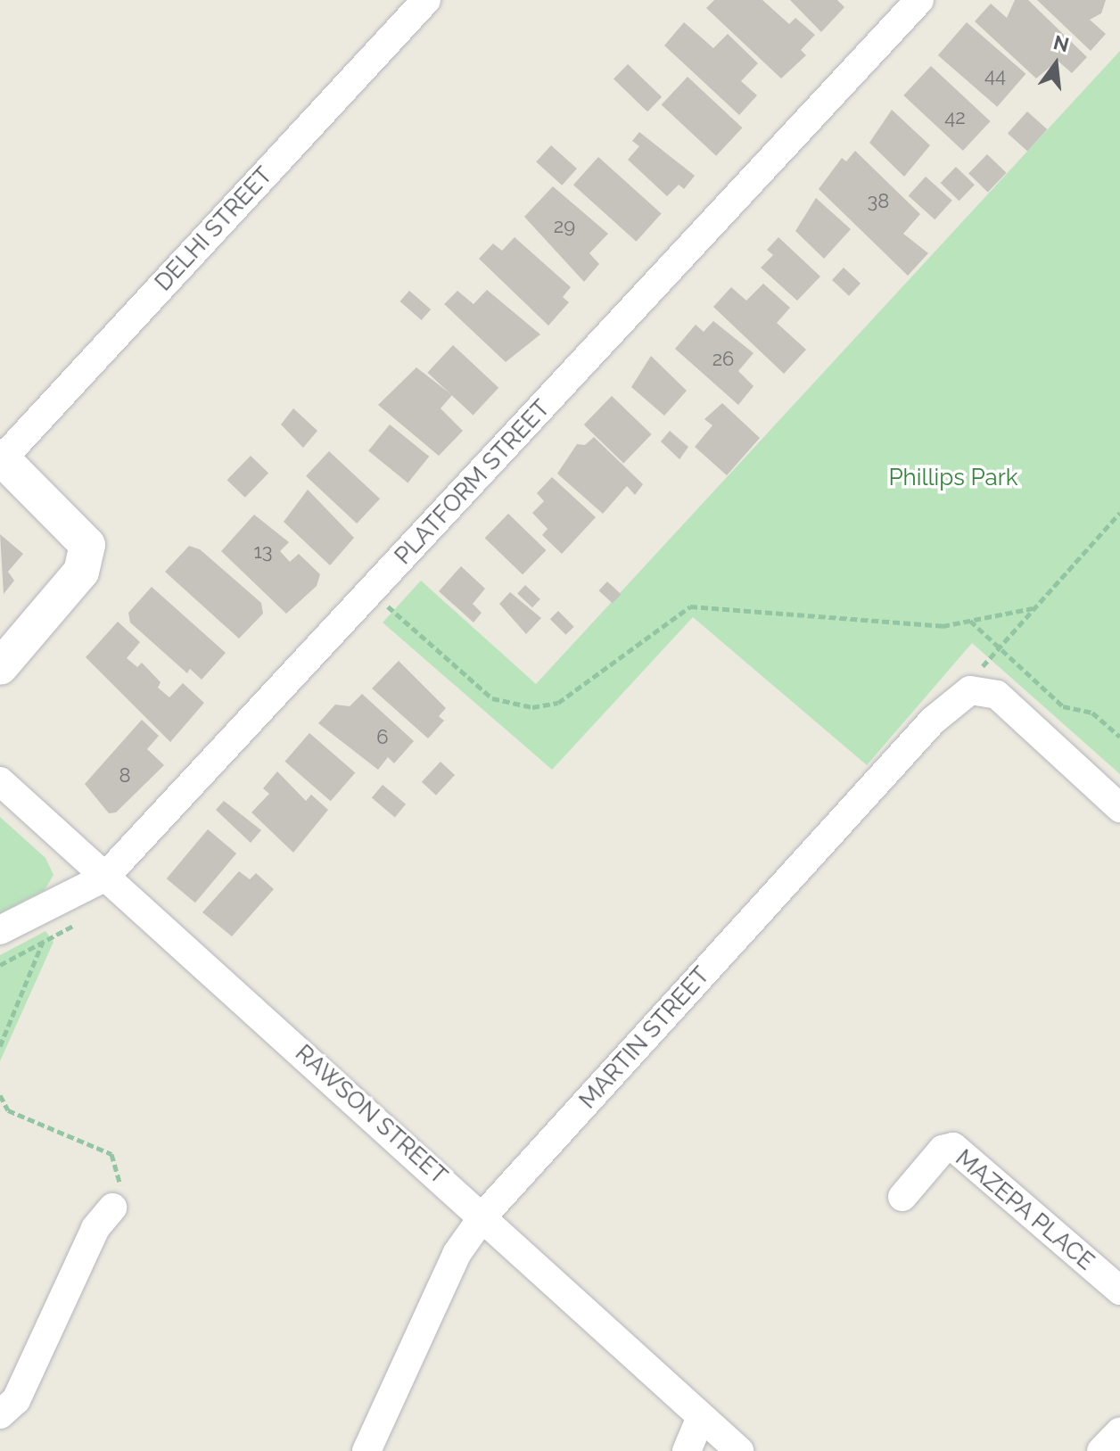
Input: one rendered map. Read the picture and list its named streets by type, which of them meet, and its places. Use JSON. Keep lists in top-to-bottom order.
{
  "streets": {
    "street": [
      "DELHI STREET",
      "PLATFORM STREET",
      "MARTIN STREET",
      "RAWSON STREET",
      "MAZEPA PLACE"
    ]
  },
  "crossings": [
    ["PLATFORM STREET", "RAWSON STREET"],
    ["MARTIN STREET", "RAWSON STREET"]
  ],
  "parks": ["Phillips Park"],
  "house_numbers": [
    "44",
    "42",
    "38",
    "29",
    "26",
    "13",
    "6",
    "8"
  ],
  "north": "top"
}
